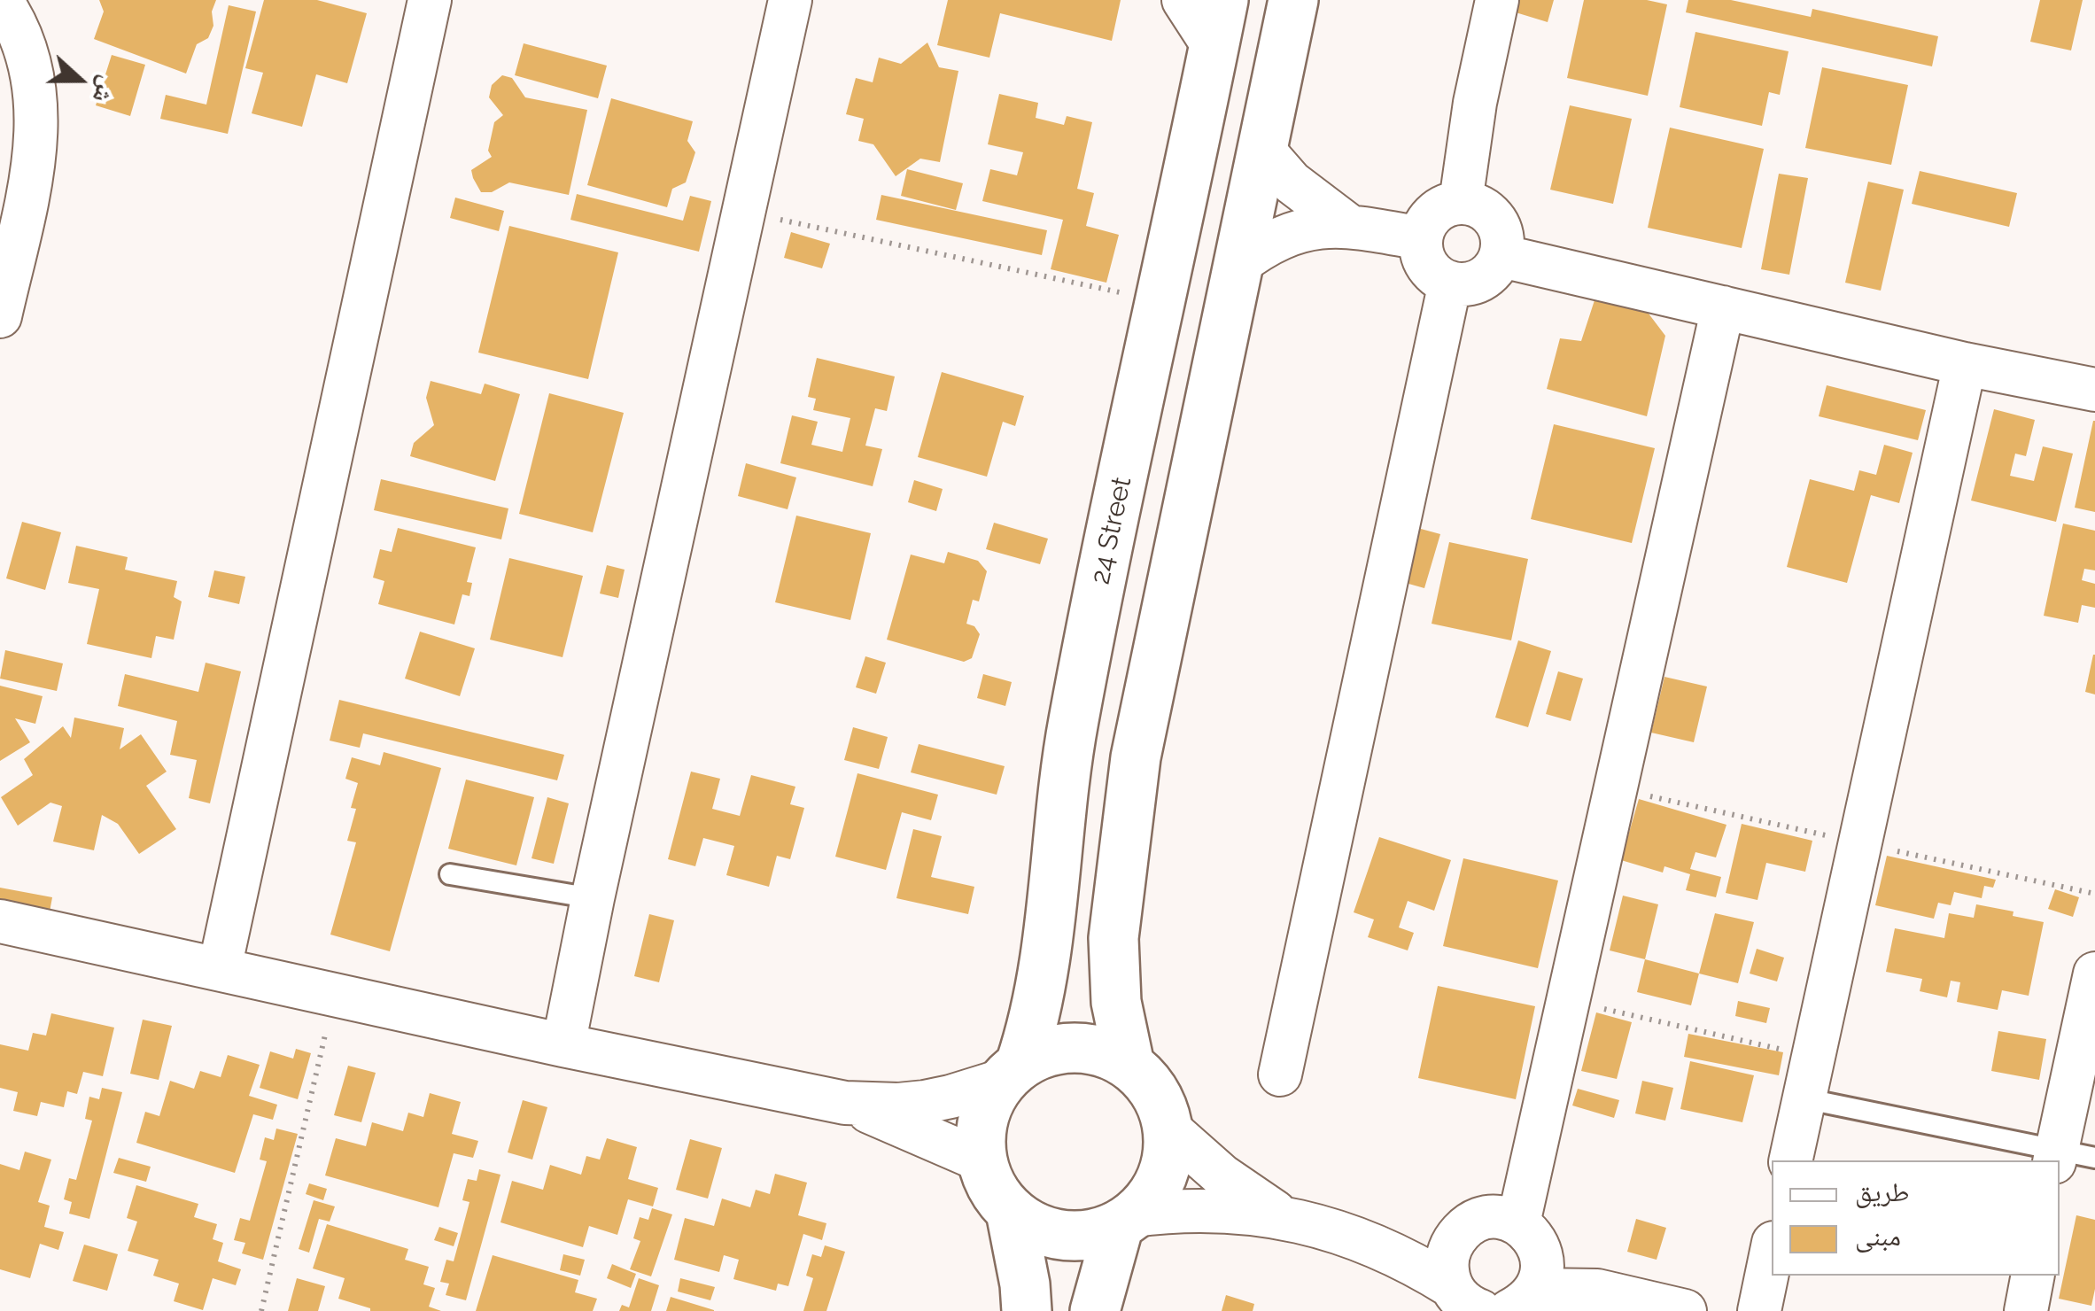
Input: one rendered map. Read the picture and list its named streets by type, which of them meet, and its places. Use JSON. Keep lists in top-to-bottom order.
{
  "streets": {
    "street": ["24 Street"]
  },
  "legend": ["طريق", "مبنى"],
  "north": "right"
}
